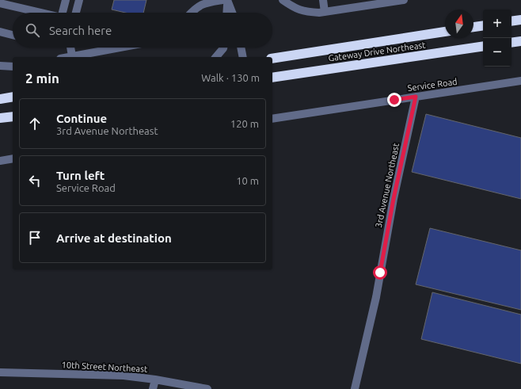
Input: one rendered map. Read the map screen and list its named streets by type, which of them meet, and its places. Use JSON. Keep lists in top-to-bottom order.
{
  "streets": {
    "highway": ["Gateway Drive Northeast"],
    "street": ["Service Road", "3rd Avenue Northeast", "10th Street Northeast"]
  },
  "crossings": [
    ["Service Road", "3rd Avenue Northeast"]
  ],
  "north": "top",
  "page": {
    "map_buttons": ["+", "−"],
    "search": "Search here",
    "heading": ["2 min", "Walk · 130 m"],
    "list": [
      ["Continue", "3rd Avenue Northeast", "120 m"],
      ["Turn left", "Service Road", "10 m"],
      "Arrive at destination"
    ]
  }
}
